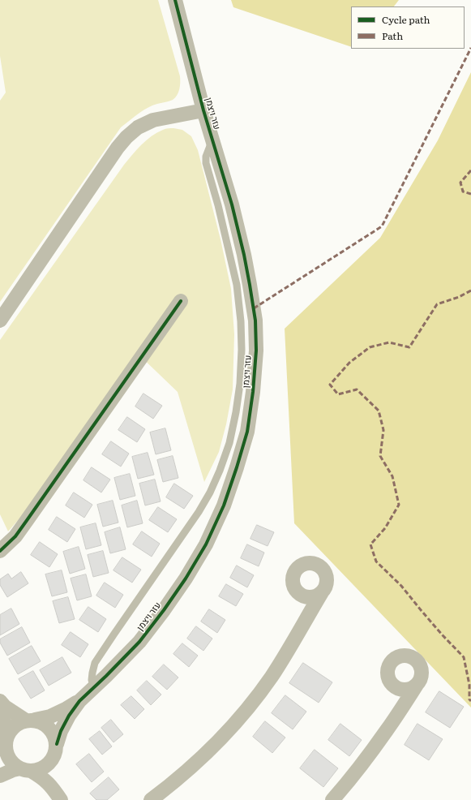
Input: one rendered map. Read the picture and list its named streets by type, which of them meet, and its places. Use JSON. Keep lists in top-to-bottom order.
{
  "streets": {
    "street": ["עזר ויצמן"]
  },
  "legend": ["Cycle path", "Path"]
}
